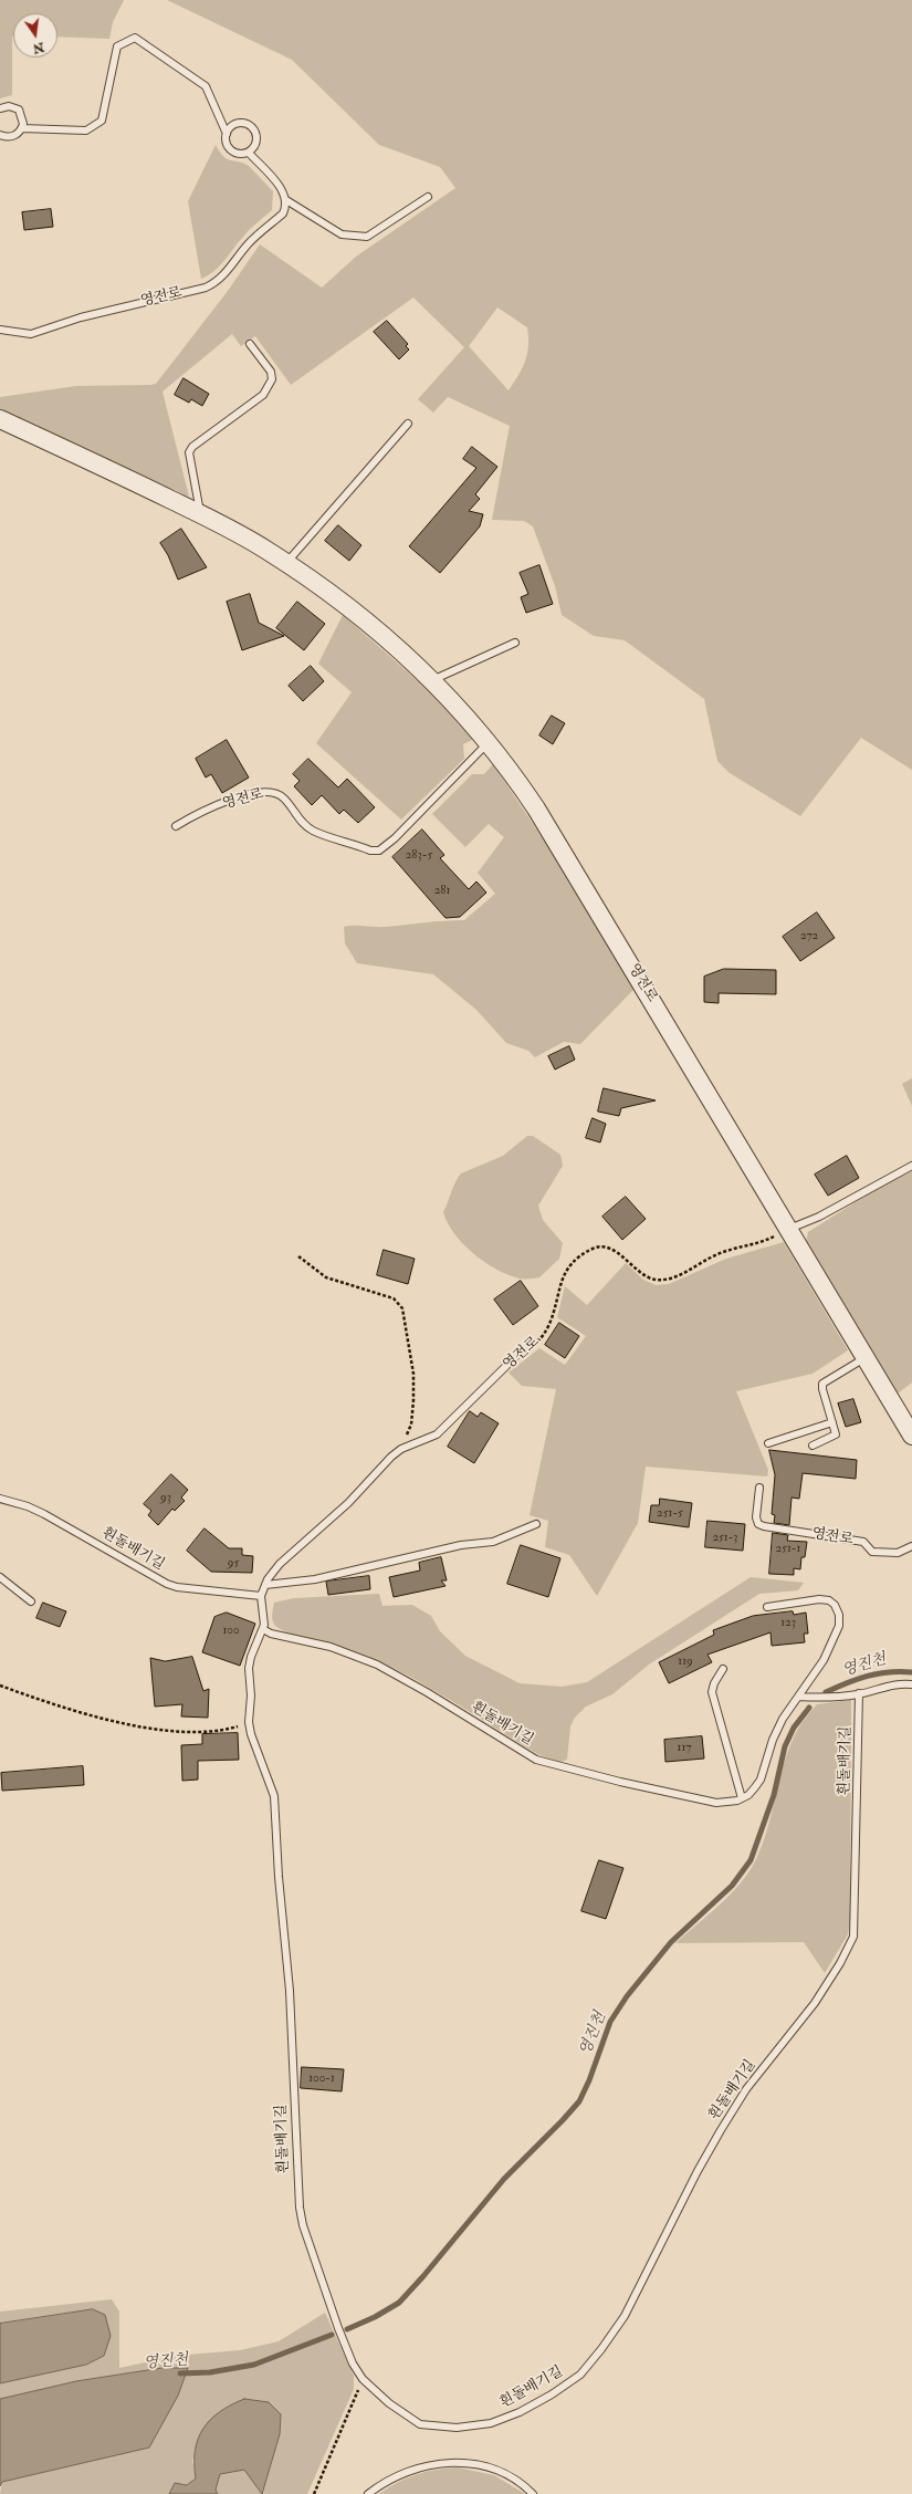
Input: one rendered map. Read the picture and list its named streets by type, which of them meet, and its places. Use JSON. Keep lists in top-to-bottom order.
{
  "streets": {
    "street": ["영전로"],
    "lane": ["흰돌배기길"]
  },
  "water": ["영진천"],
  "house_numbers": [
    "283-5",
    "281",
    "272",
    "93",
    "251-5",
    "251-3",
    "251-1",
    "95",
    "123",
    "100",
    "119",
    "117",
    "100-1"
  ],
  "north": "bottom"
}
